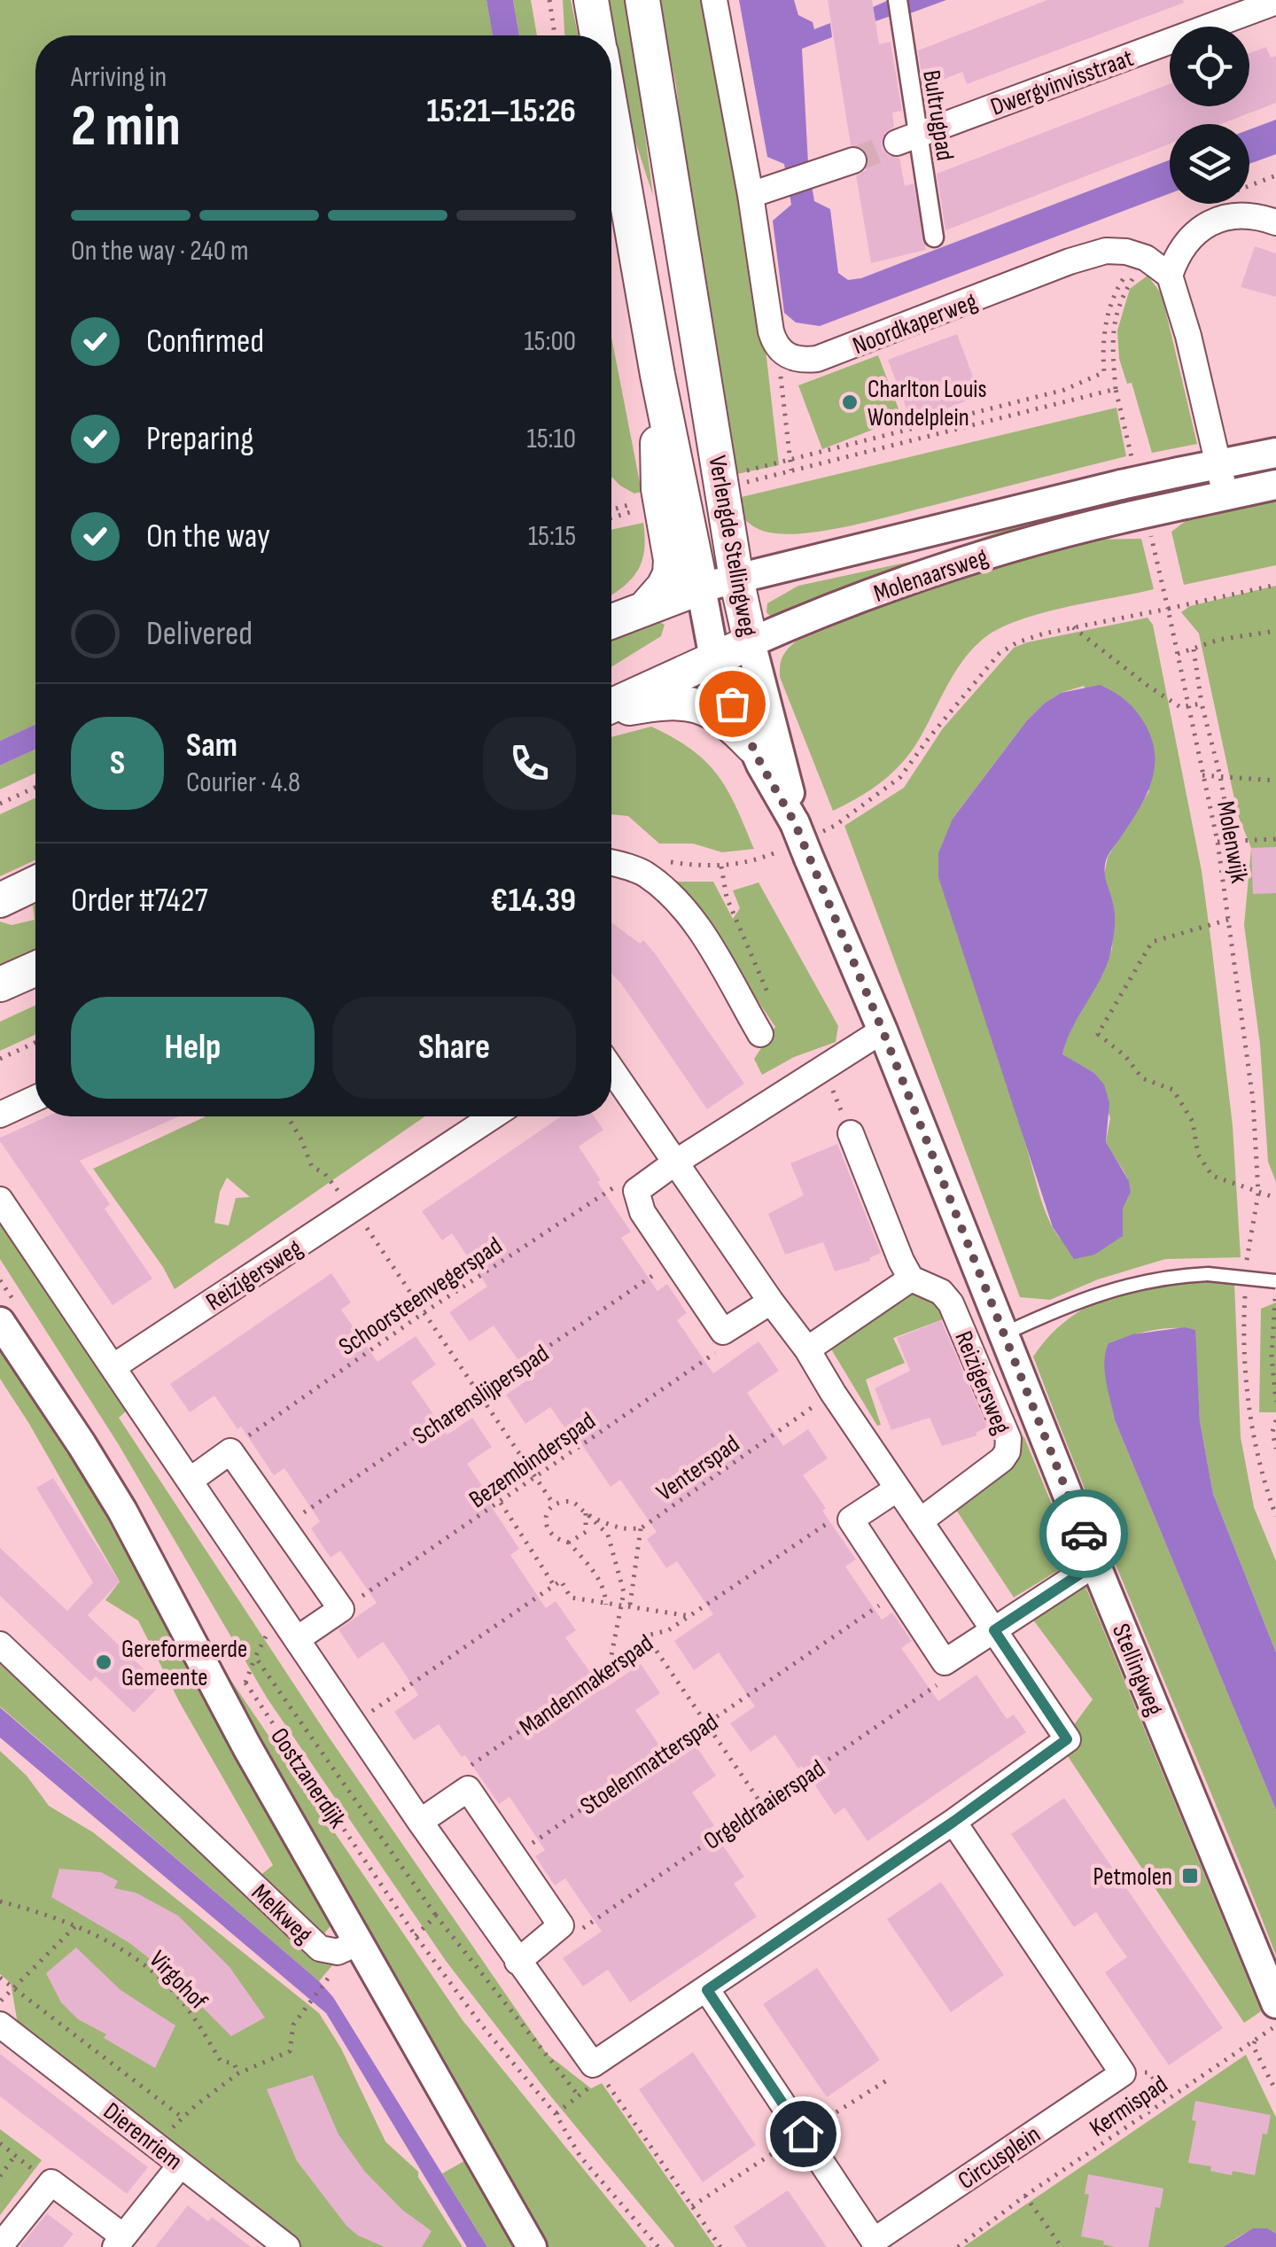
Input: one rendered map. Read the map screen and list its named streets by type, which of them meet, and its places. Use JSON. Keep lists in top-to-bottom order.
{
  "streets": {
    "main road": ["Verlengde Stellingweg", "Molenaarsweg"],
    "street": [
      "Dwergvinvisstraat",
      "Bultrugpad",
      "Noordkaperweg",
      "Reizigersweg",
      "Stellingweg",
      "Oostzanerdijk",
      "Melkweg",
      "Dierenriem",
      "Circusplein"
    ],
    "path": [
      "Molenwijk",
      "Schoorsteenvegerspad",
      "Scharenslijperspad",
      "Bezembinderspad",
      "Venterspad",
      "Mandenmakerspad",
      "Stoelenmatterspad",
      "Orgeldraaierspad",
      "Virgohof",
      "Kermispad"
    ]
  },
  "crossings": [
    ["Dwergvinvisstraat", "Bultrugpad"],
    ["Verlengde Stellingweg", "Molenaarsweg"],
    ["Verlengde Stellingweg", "Stellingweg"],
    ["Molenaarsweg", "Molenwijk"],
    ["Oostzanerdijk", "Melkweg"]
  ],
  "places": {
    "other": ["Charlton Louis Wondelplein", "Gereformeerde Gemeente"],
    "transit": ["Petmolen"]
  },
  "page": {
    "heading": ["2 min", "Arriving in", "15:21–15:26"],
    "panel": [
      "Sam",
      "Courier · 4.8",
      "Order #7427",
      "€14.39"
    ],
    "bar": "On the way · 240 m",
    "list": [
      ["Confirmed", "15:00"],
      ["Preparing", "15:10"],
      ["On the way", "15:15"],
      "Delivered"
    ],
    "round": "S",
    "buttons": ["Help", "Share"]
  }
}
